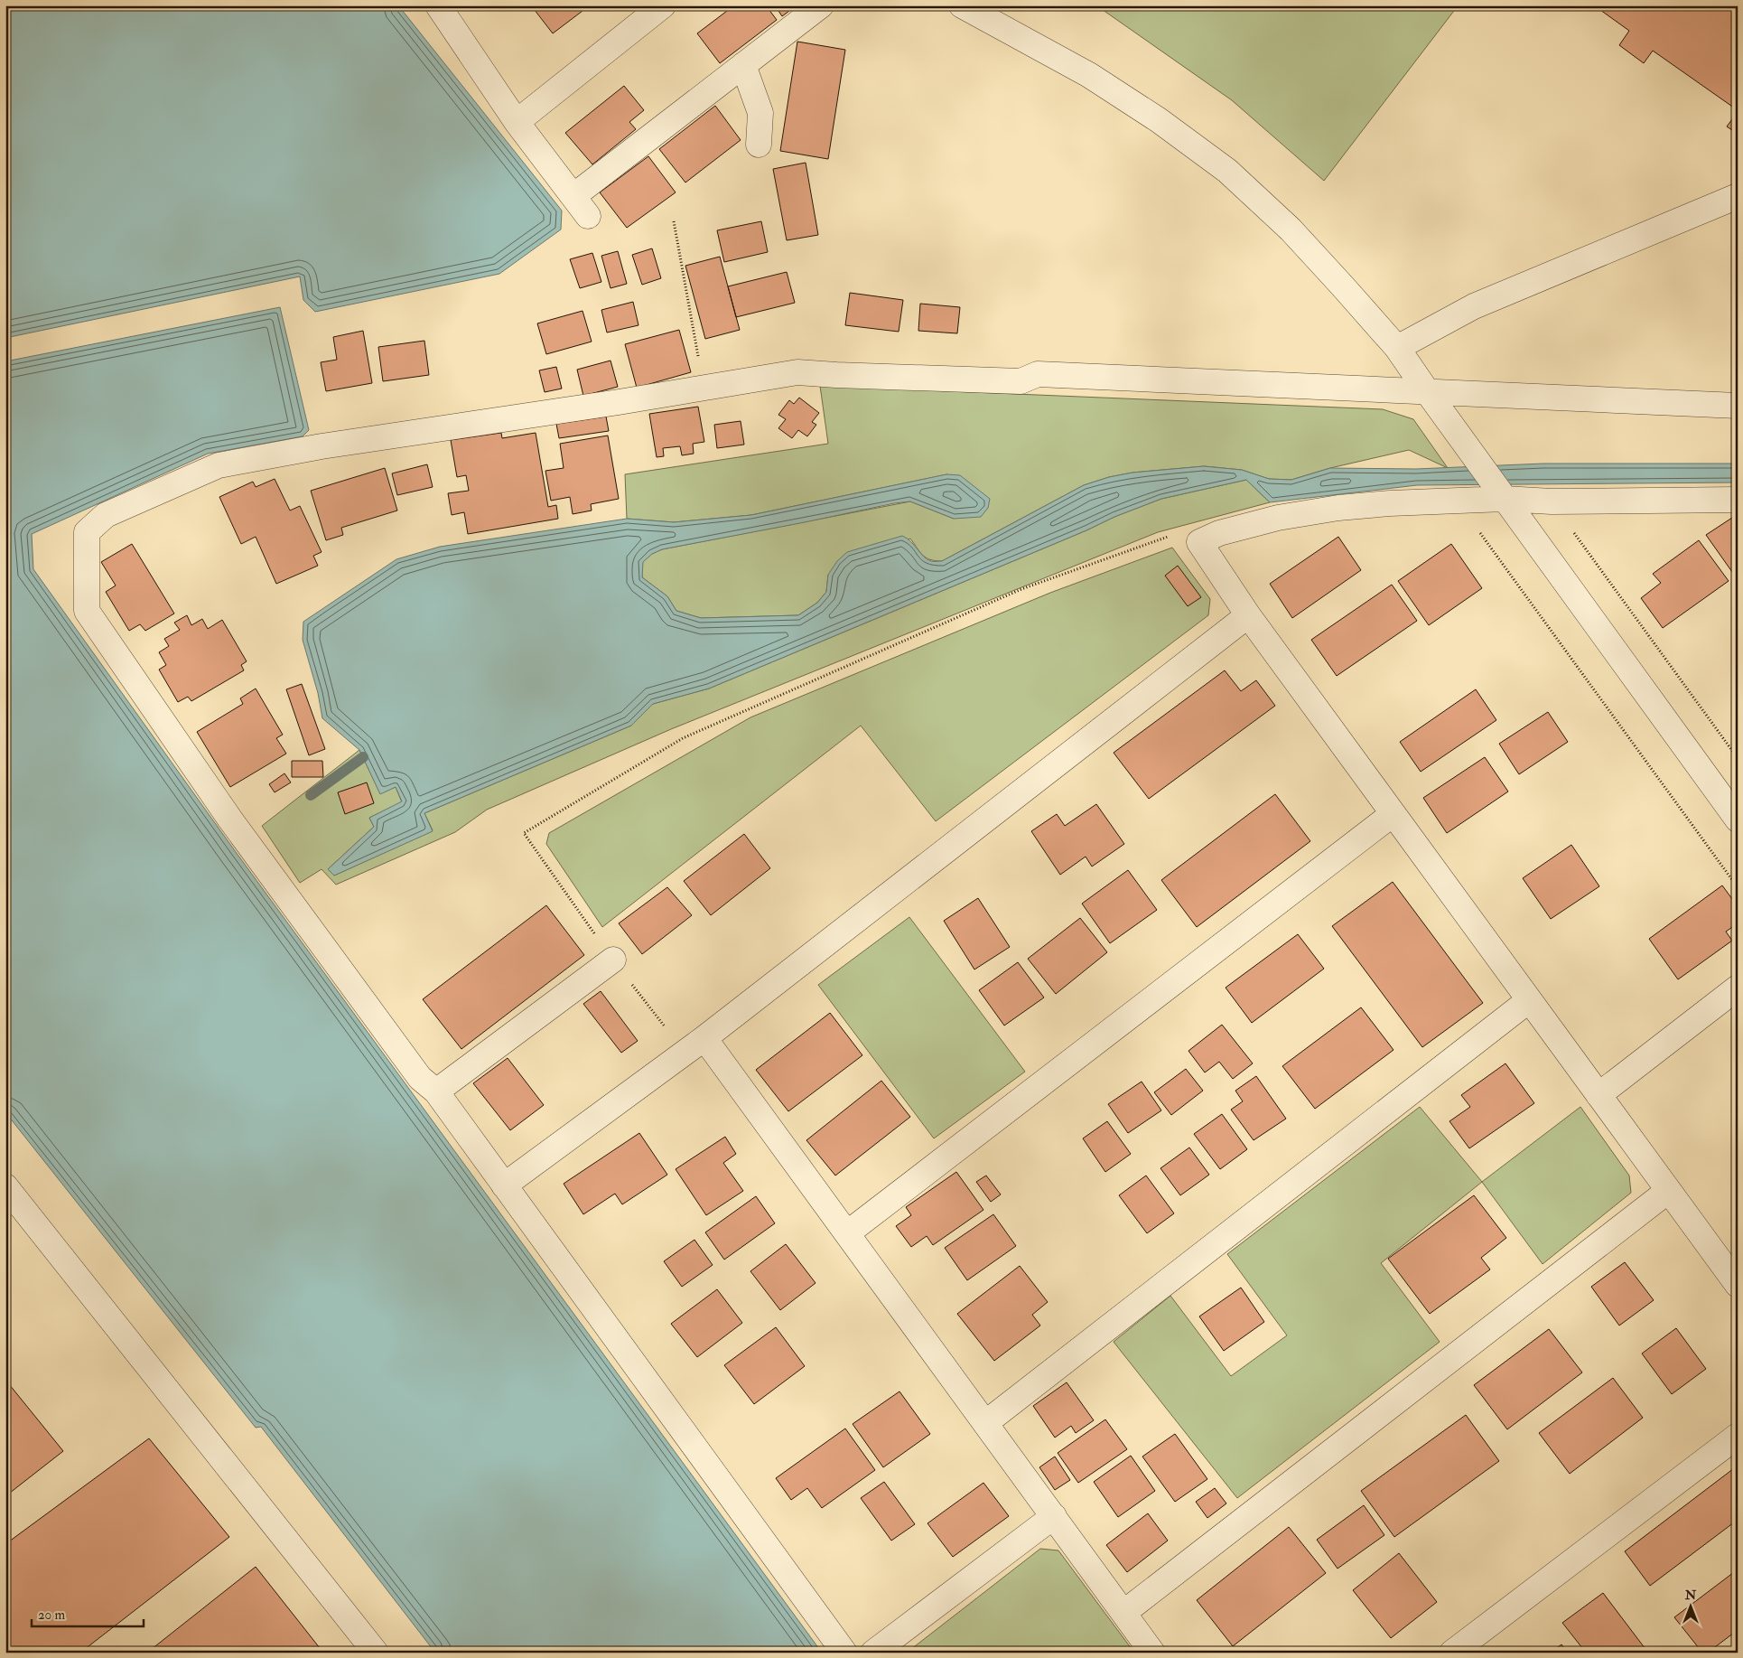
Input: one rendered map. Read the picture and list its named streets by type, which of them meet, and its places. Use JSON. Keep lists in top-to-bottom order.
{
  "scale_bar": "20 m",
  "north": "top"
}
